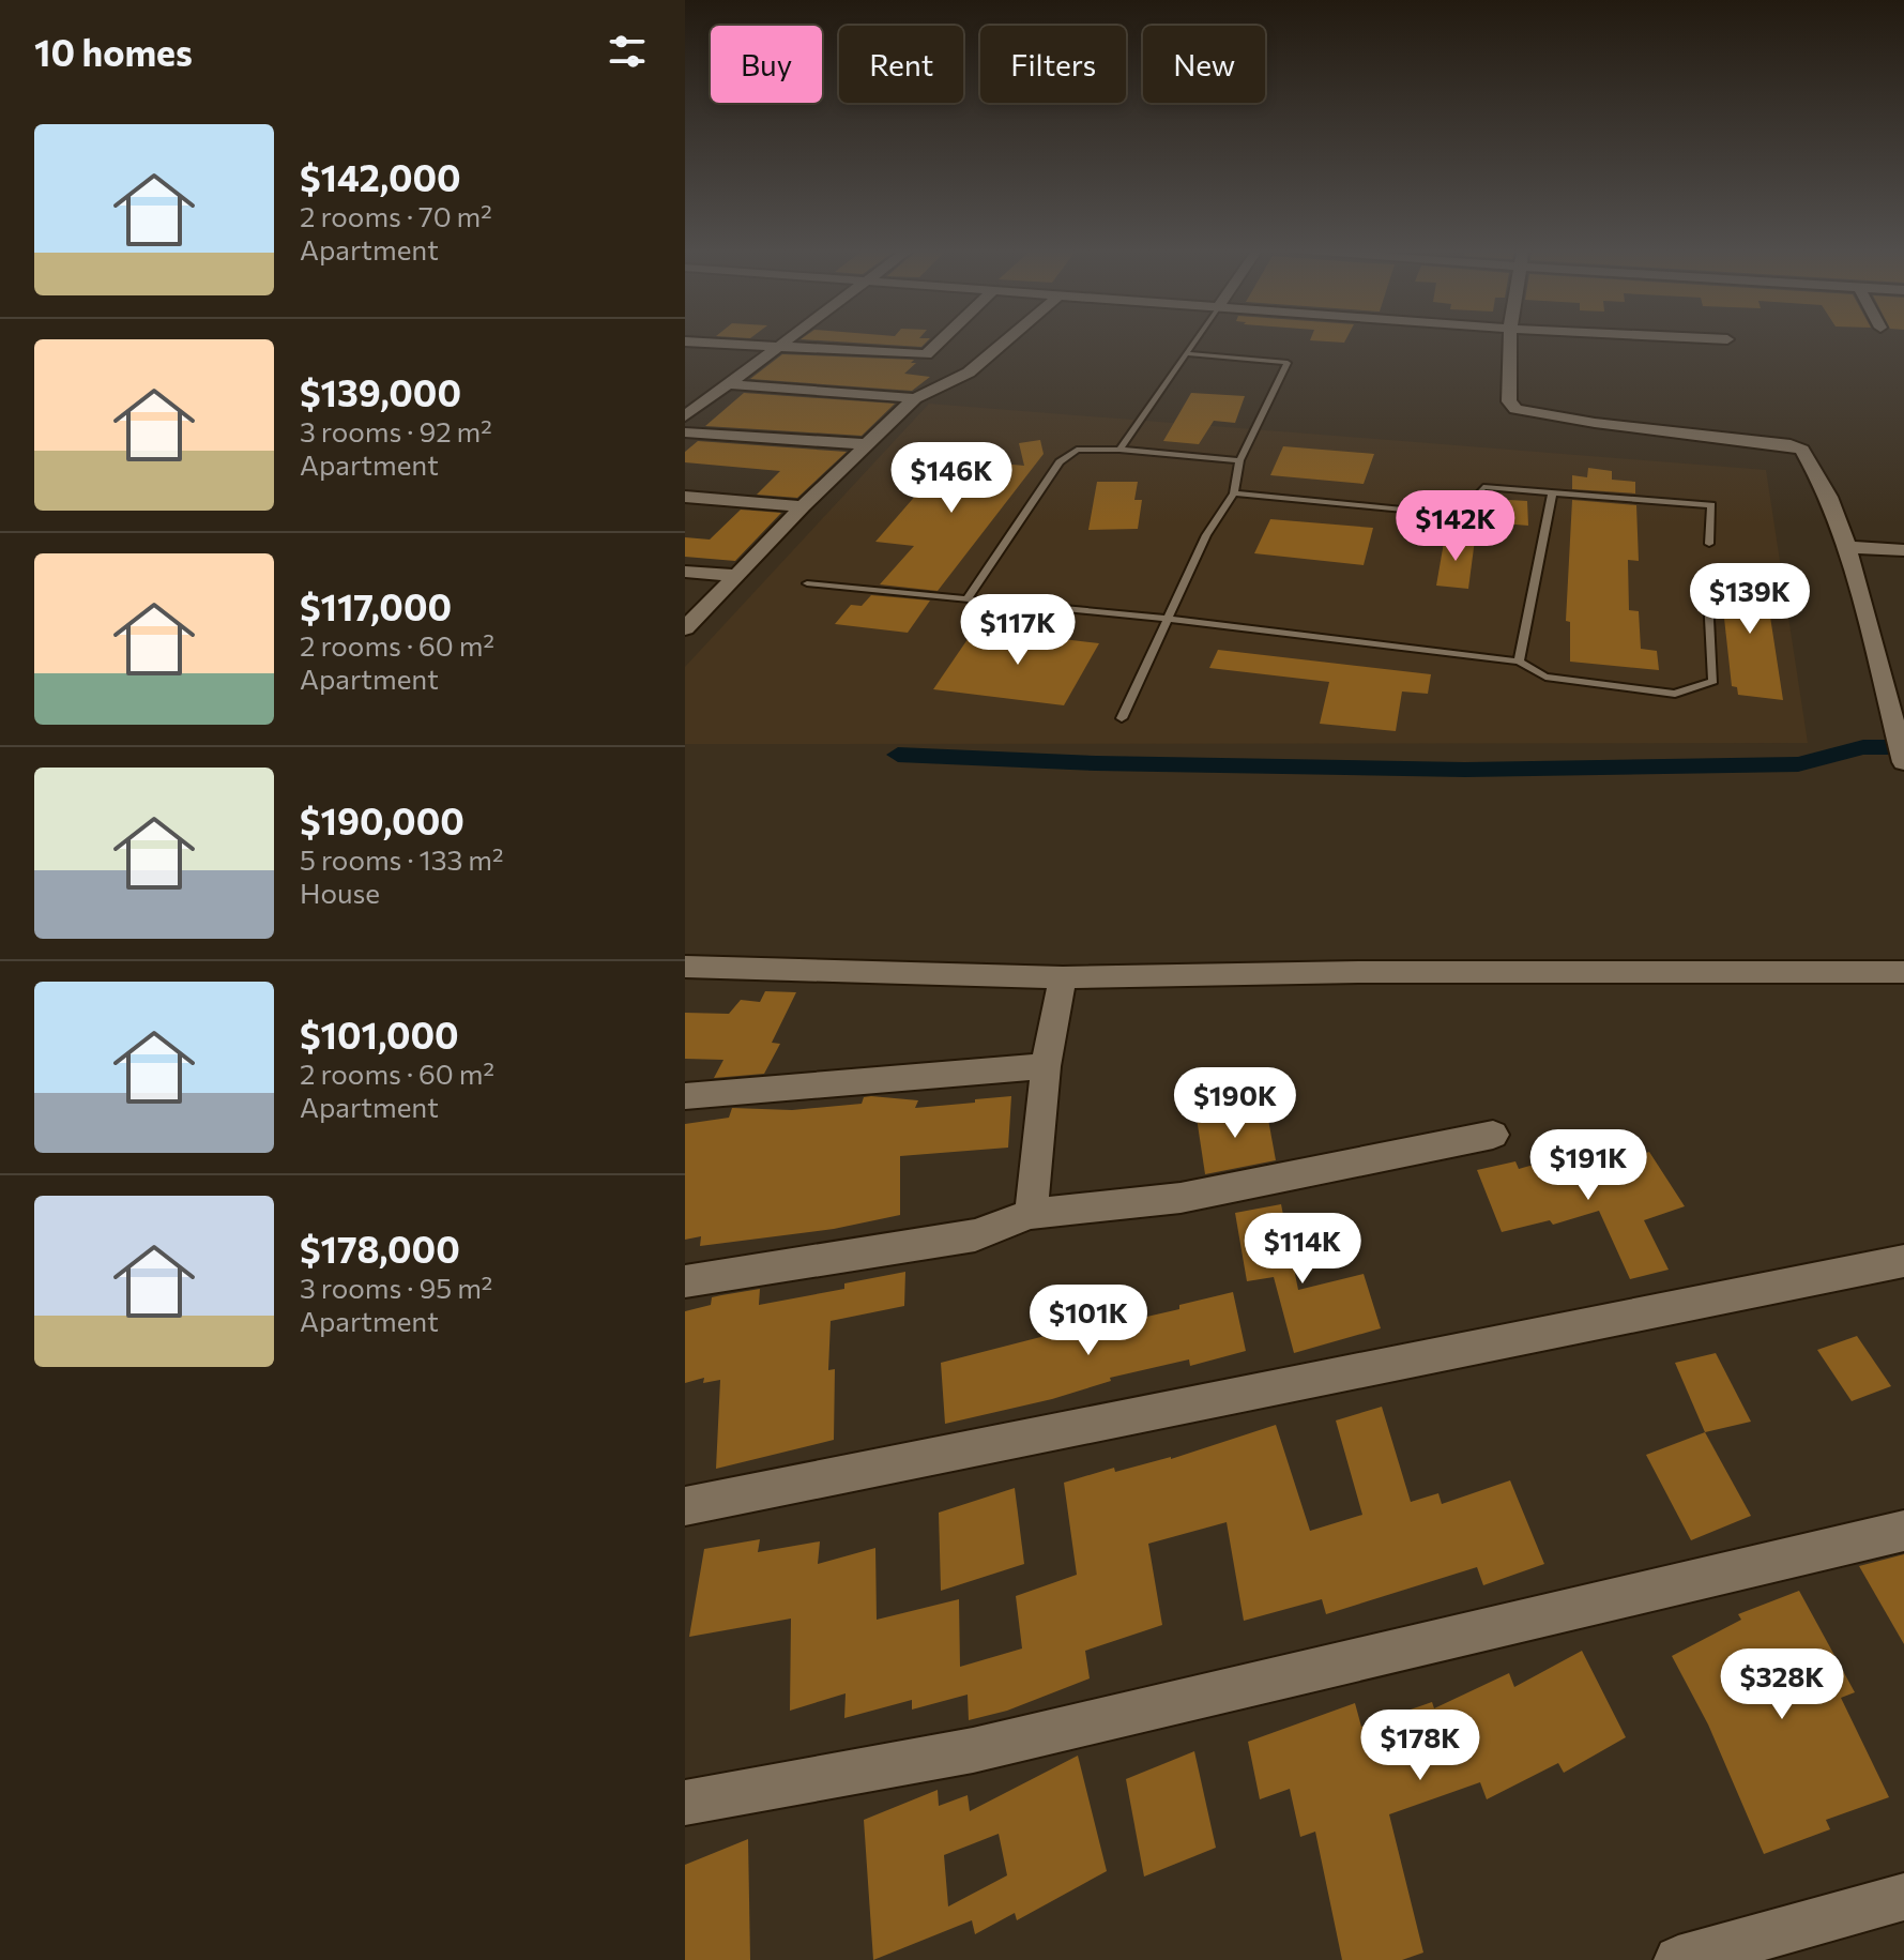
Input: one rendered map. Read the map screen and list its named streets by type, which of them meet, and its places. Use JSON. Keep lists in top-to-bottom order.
{
  "page": {
    "heading": "10 homes",
    "chip": [
      "Buy",
      "Rent",
      "Filters",
      "New"
    ],
    "list": [
      {
        "name": "$142,000",
        "note": "2 rooms · 70 m² · Apartment"
      },
      {
        "name": "$139,000",
        "note": "3 rooms · 92 m² · Apartment"
      },
      {
        "name": "$117,000",
        "note": "2 rooms · 60 m² · Apartment"
      },
      {
        "name": "$190,000",
        "note": "5 rooms · 133 m² · House"
      },
      {
        "name": "$101,000",
        "note": "2 rooms · 60 m² · Apartment"
      },
      {
        "name": "$178,000",
        "note": "3 rooms · 95 m² · Apartment"
      }
    ],
    "price": [
      "$146K",
      "$142K",
      "$139K",
      "$117K",
      "$190K",
      "$191K",
      "$114K",
      "$101K",
      "$328K",
      "$178K"
    ]
  }
}
